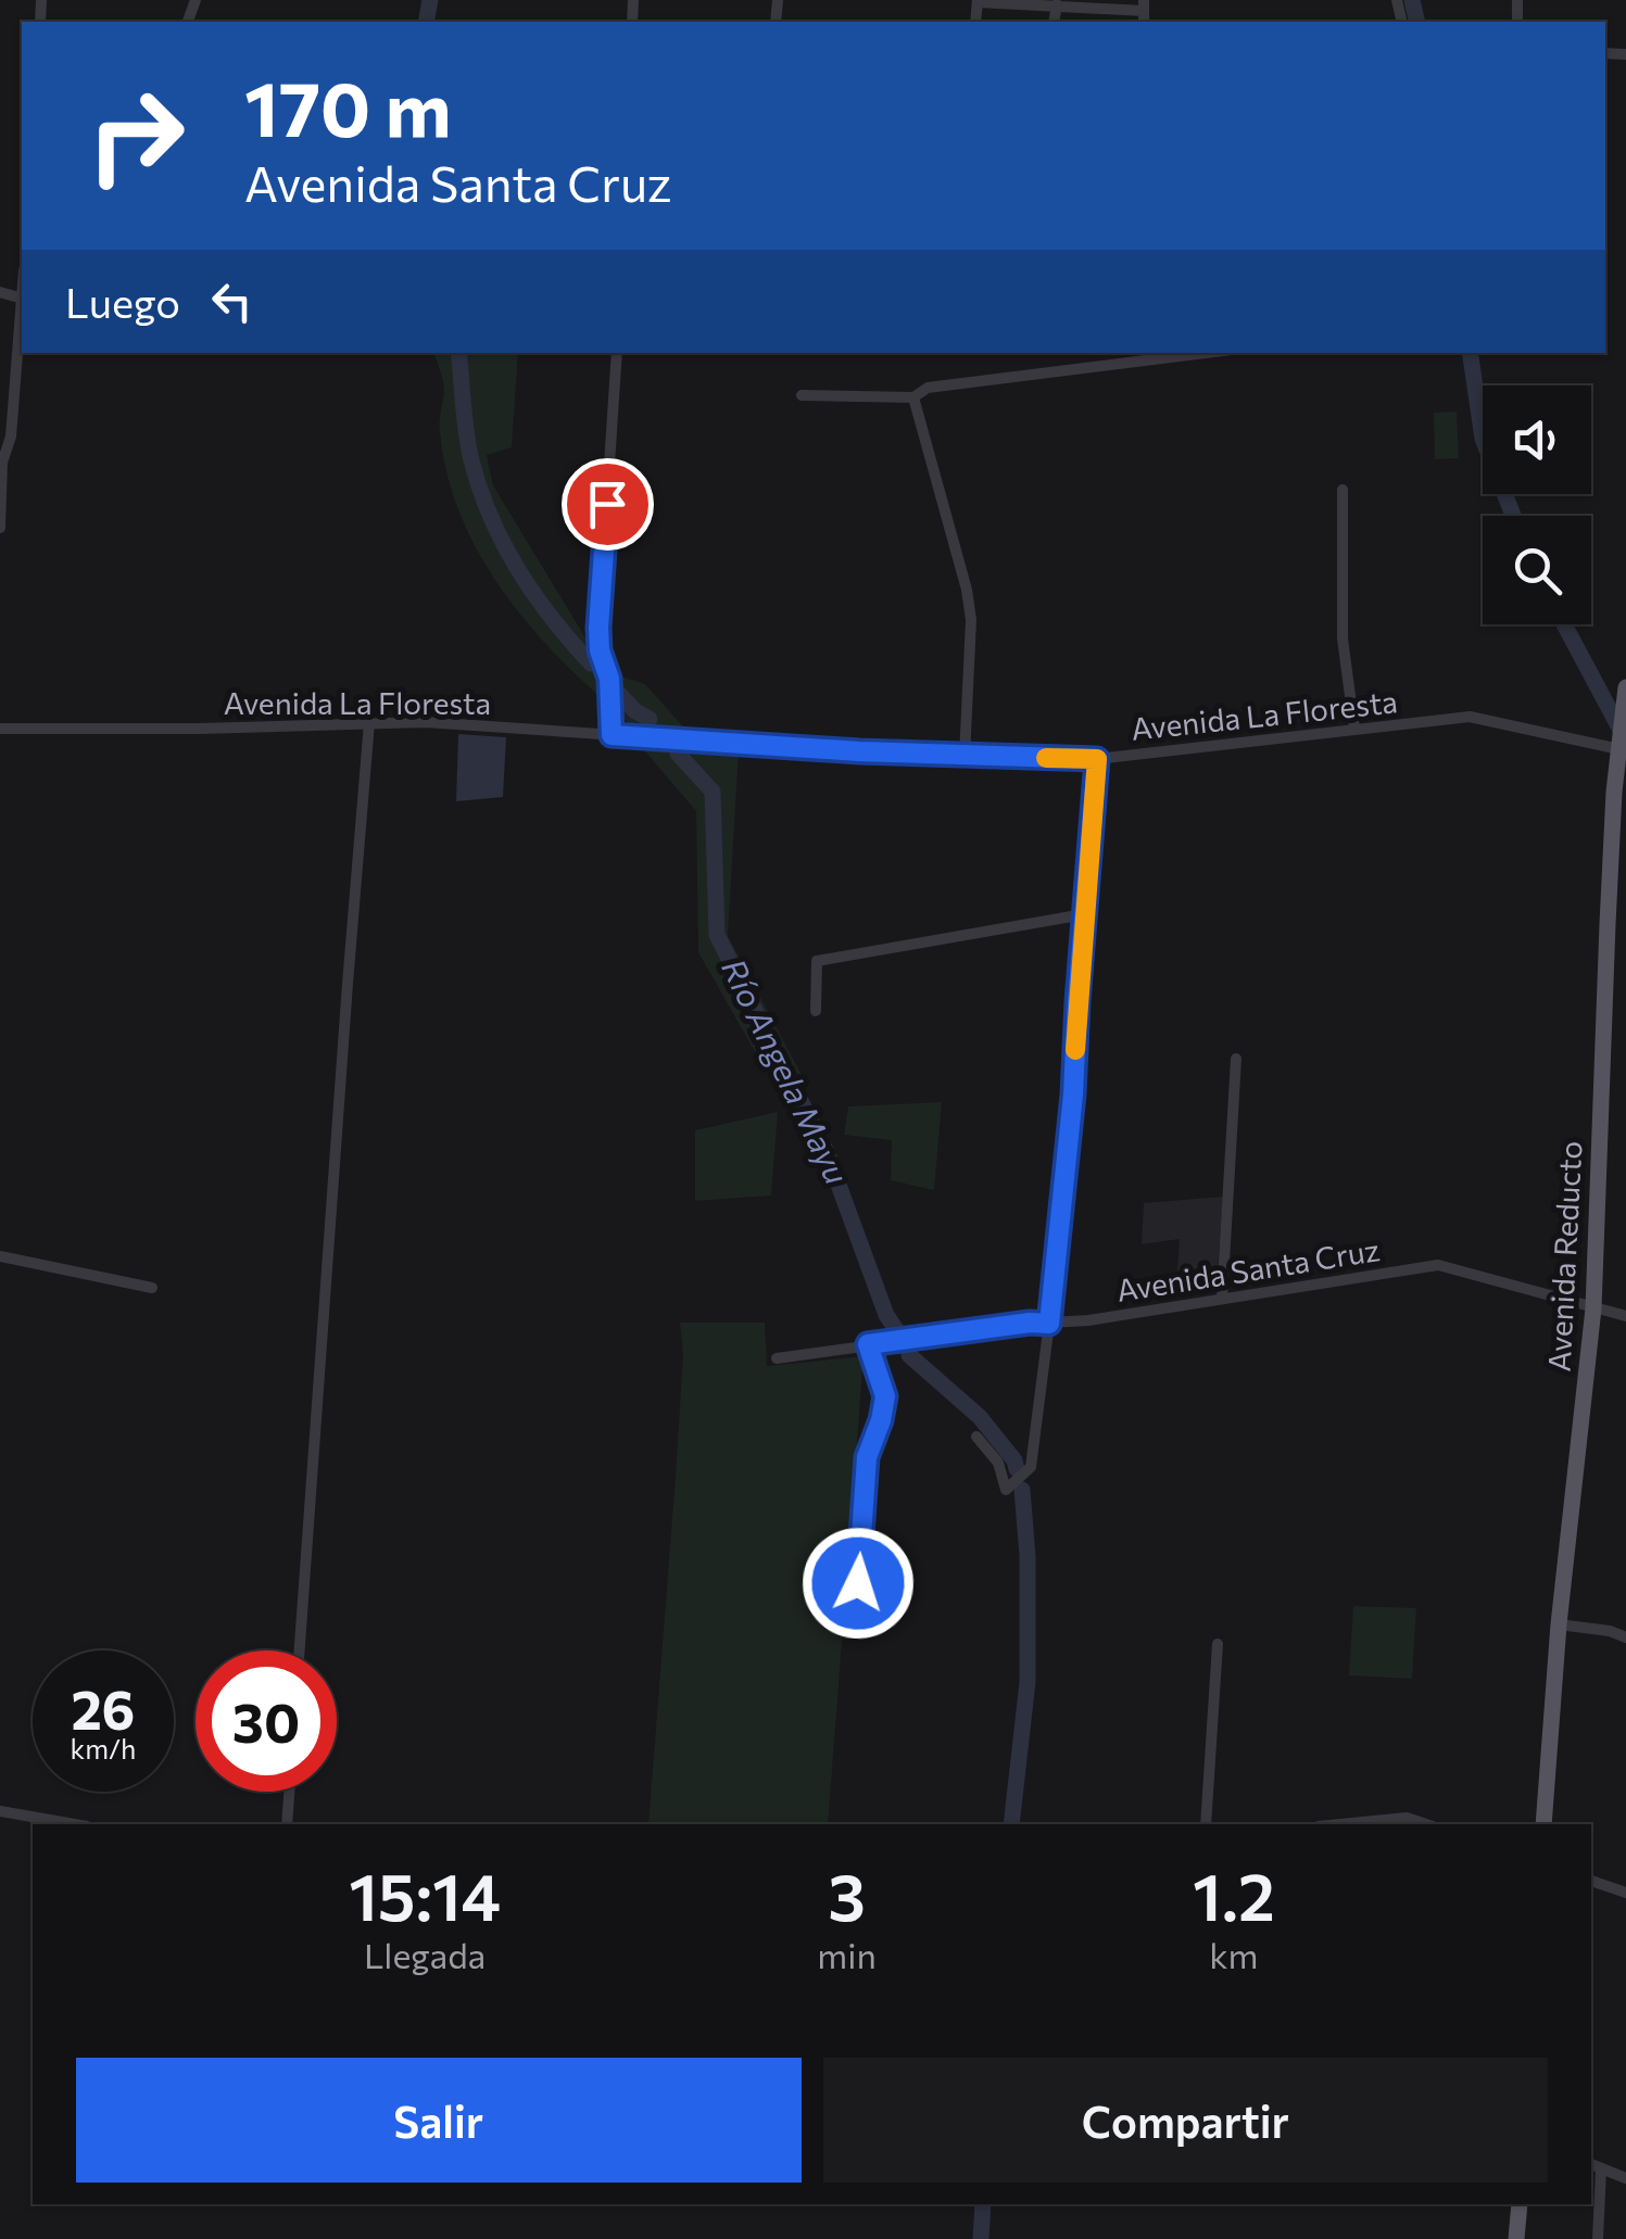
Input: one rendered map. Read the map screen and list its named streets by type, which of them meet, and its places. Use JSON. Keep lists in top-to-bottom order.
{
  "streets": {
    "main road": ["Avenida Reducto"],
    "street": ["Avenida La Floresta", "Avenida Santa Cruz"]
  },
  "crossings": [
    ["Avenida La Floresta", "Avenida Reducto"],
    ["Avenida Reducto", "Avenida Santa Cruz"]
  ],
  "water": ["Río Angela Mayu"],
  "page": {
    "turn": ["170 m", "Avenida Santa Cruz"],
    "then": "Luego",
    "speed": "26 km/h",
    "limit": "30",
    "eta": [
      "15:14",
      "Llegada",
      "3",
      "min",
      "1.2",
      "km"
    ],
    "buttons": ["Salir", "Compartir"]
  }
}
